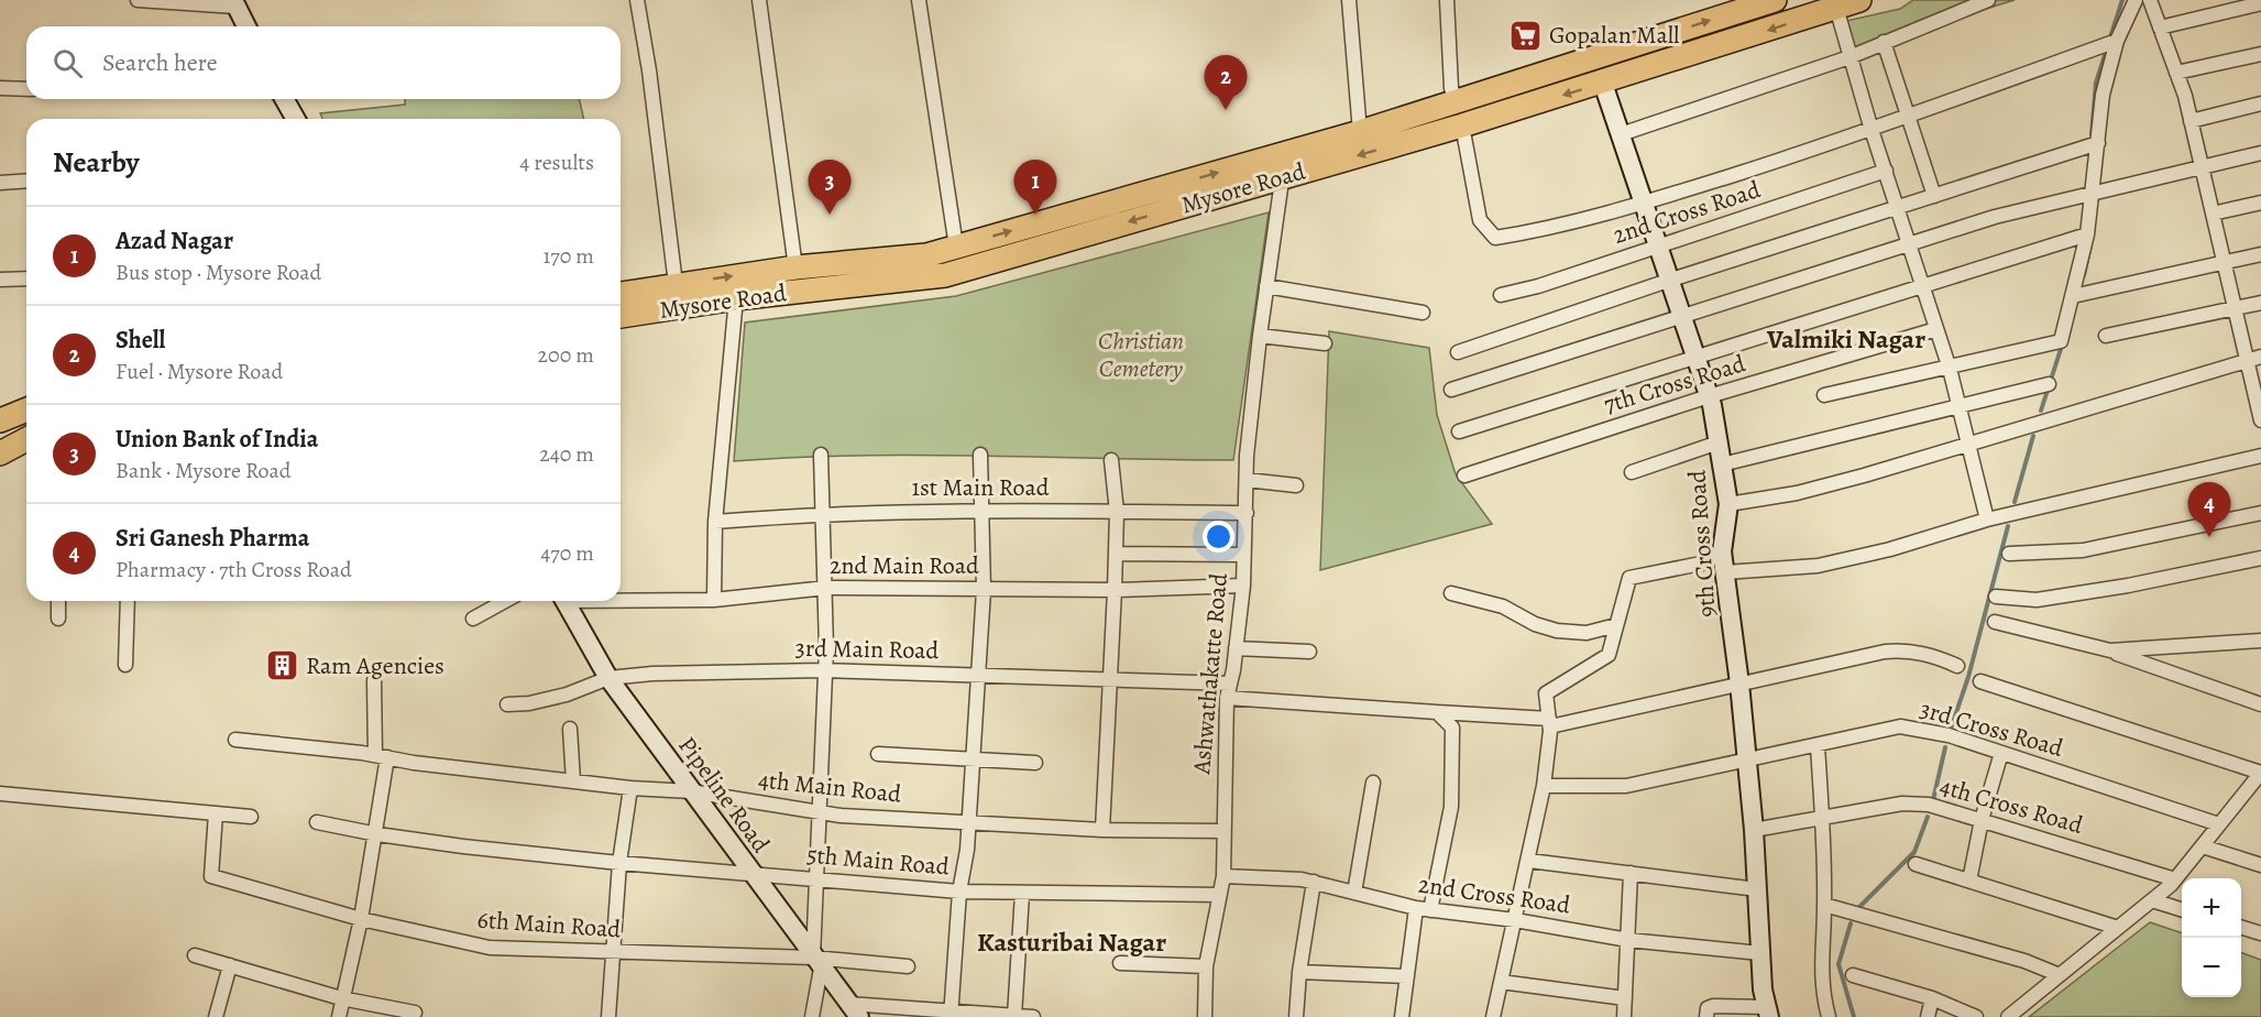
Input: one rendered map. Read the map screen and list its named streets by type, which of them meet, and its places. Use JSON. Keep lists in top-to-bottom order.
{
  "streets": {
    "highway": ["Mysore Road"],
    "street": [
      "2nd Cross Road",
      "7th Cross Road",
      "1st Main Road",
      "9th Cross Road",
      "2nd Main Road",
      "3rd Main Road",
      "Ashwathakatte Road",
      "3rd Cross Road",
      "4th Main Road",
      "Pipeline Road",
      "4th Cross Road",
      "5th Main Road",
      "6th Main Road"
    ]
  },
  "crossings": [
    ["Mysore Road", "9th Cross Road"],
    ["Mysore Road", "Ashwathakatte Road"],
    ["2nd Cross Road", "9th Cross Road"],
    ["2nd Cross Road", "Ashwathakatte Road"],
    ["7th Cross Road", "9th Cross Road"],
    ["1st Main Road", "Ashwathakatte Road"],
    ["9th Cross Road", "3rd Cross Road"],
    ["9th Cross Road", "4th Cross Road"],
    ["2nd Main Road", "Ashwathakatte Road"],
    ["3rd Main Road", "Ashwathakatte Road"],
    ["3rd Main Road", "Pipeline Road"],
    ["Ashwathakatte Road", "4th Main Road"],
    ["Ashwathakatte Road", "5th Main Road"],
    ["4th Main Road", "Pipeline Road"],
    ["Pipeline Road", "5th Main Road"],
    ["Pipeline Road", "6th Main Road"]
  ],
  "districts": ["Valmiki Nagar", "Kasturibai Nagar"],
  "parks": ["Christian Cemetery"],
  "places": {
    "supermarket": ["Gopalan Mall"],
    "building": ["Ram Agencies"]
  },
  "page": {
    "search": "Search here",
    "pins": [
      "2",
      "1",
      "3",
      "4"
    ],
    "heading": ["Nearby", "4 results"],
    "list": [
      {
        "mark": "1",
        "name": "Azad Nagar",
        "note": "Bus stop · Mysore Road",
        "value": "170 m"
      },
      {
        "mark": "2",
        "name": "Shell",
        "note": "Fuel · Mysore Road",
        "value": "200 m"
      },
      {
        "mark": "3",
        "name": "Union Bank of India",
        "note": "Bank · Mysore Road",
        "value": "240 m"
      },
      {
        "mark": "4",
        "name": "Sri Ganesh Pharma",
        "note": "Pharmacy · 7th Cross Road",
        "value": "470 m"
      }
    ],
    "map_buttons": ["+", "−"]
  }
}
